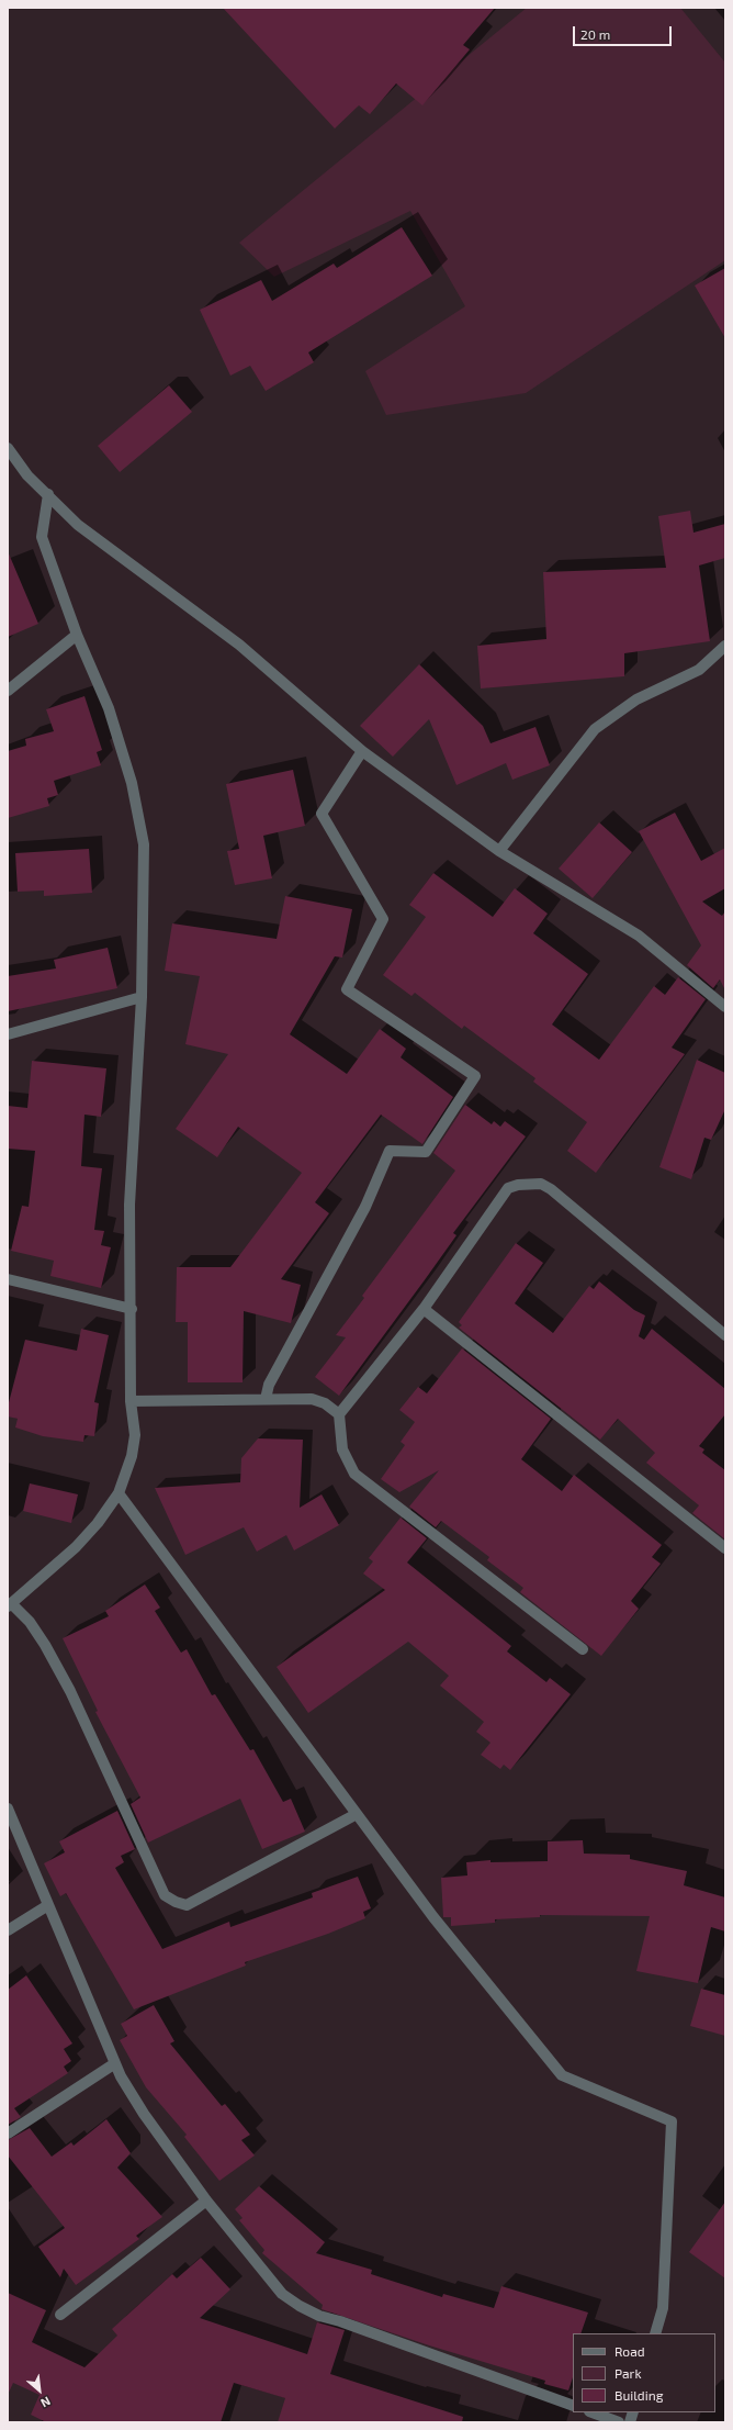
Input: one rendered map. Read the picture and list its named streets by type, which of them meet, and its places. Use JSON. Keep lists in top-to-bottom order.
{
  "legend": ["Road", "Park", "Building"],
  "scale_bar": "20 m",
  "north": "bottom right"
}
